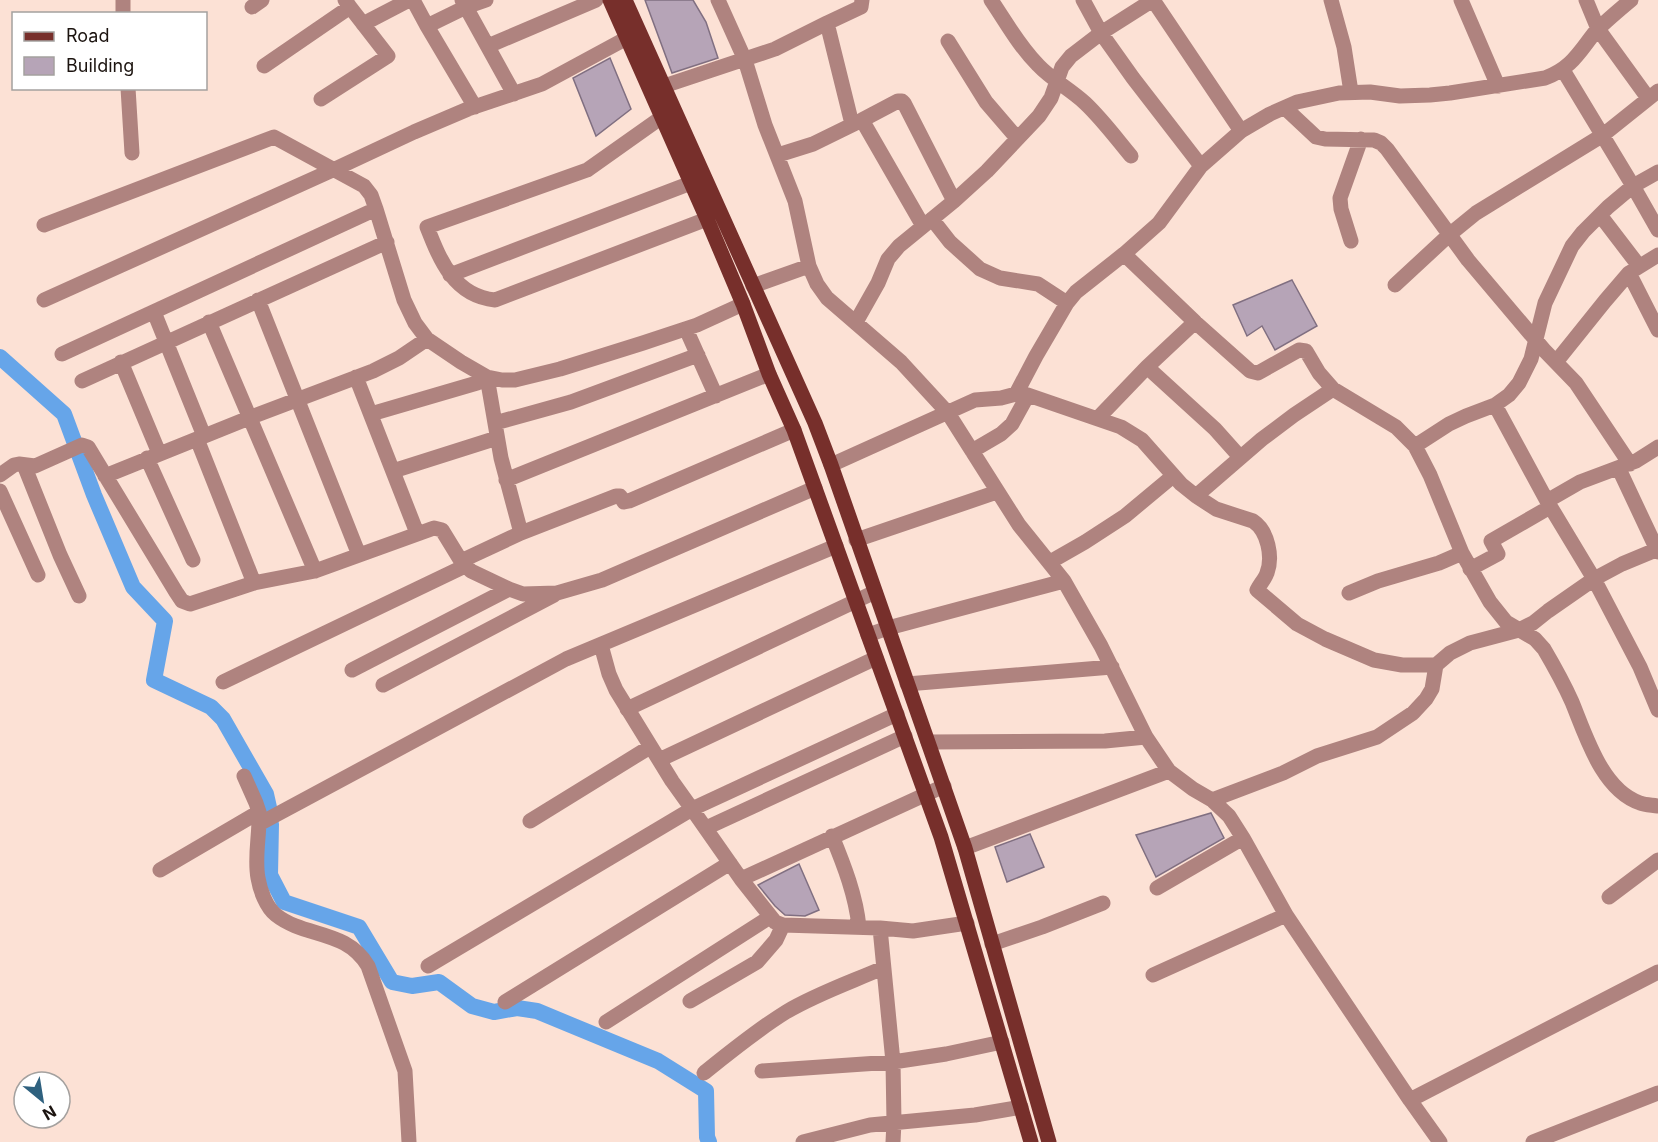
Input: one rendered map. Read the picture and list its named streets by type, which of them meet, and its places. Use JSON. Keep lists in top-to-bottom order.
{
  "legend": ["Road", "Building"],
  "north": "bottom right"
}
